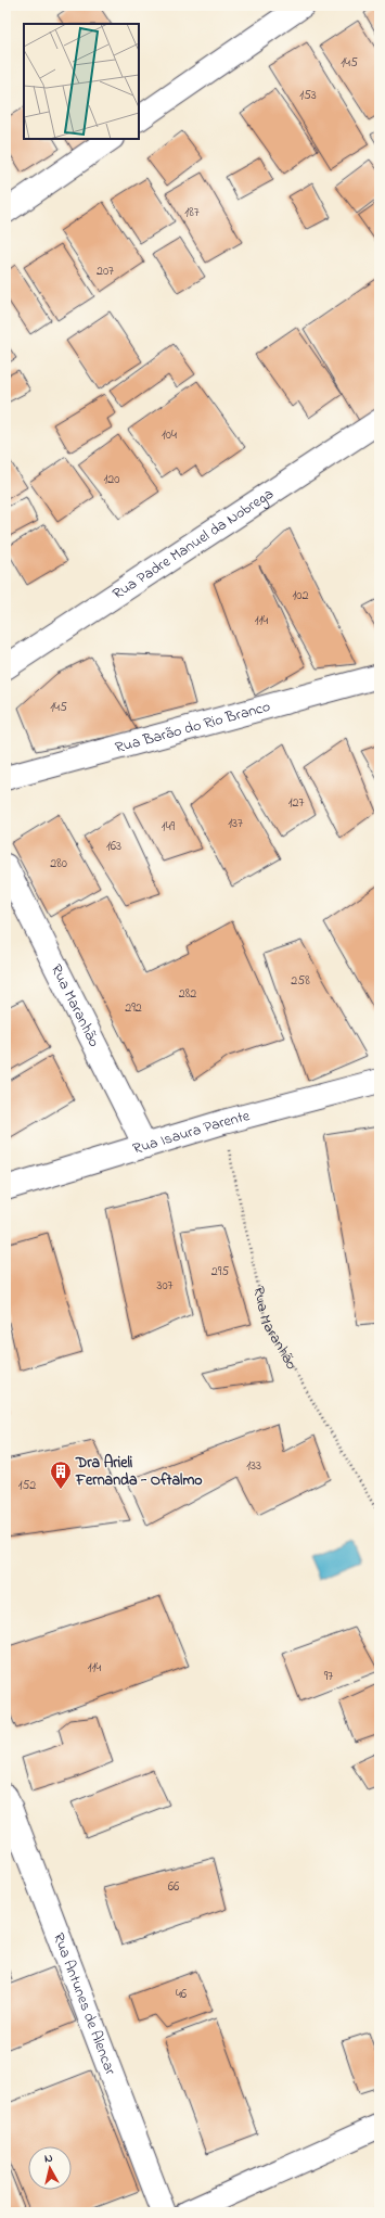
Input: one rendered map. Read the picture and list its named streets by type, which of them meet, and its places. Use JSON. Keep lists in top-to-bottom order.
{
  "streets": {
    "street": [
      "Rua Padre Manuel da Nobrega",
      "Rua Barão do Rio Branco",
      "Rua Maranhão",
      "Rua Isaura Parente",
      "Rua Antunes de Alencar"
    ]
  },
  "crossings": [
    ["Rua Maranhão", "Rua Isaura Parente"]
  ],
  "places": {
    "building": ["Dra Arieli Fernanda - Oftalmo"]
  },
  "house_numbers": [
    "145",
    "153",
    "187",
    "207",
    "104",
    "120",
    "102",
    "114",
    "145",
    "127",
    "137",
    "149",
    "163",
    "280",
    "258",
    "282",
    "292",
    "295",
    "307",
    "133",
    "152",
    "114",
    "97",
    "66",
    "46"
  ],
  "north": "top"
}
